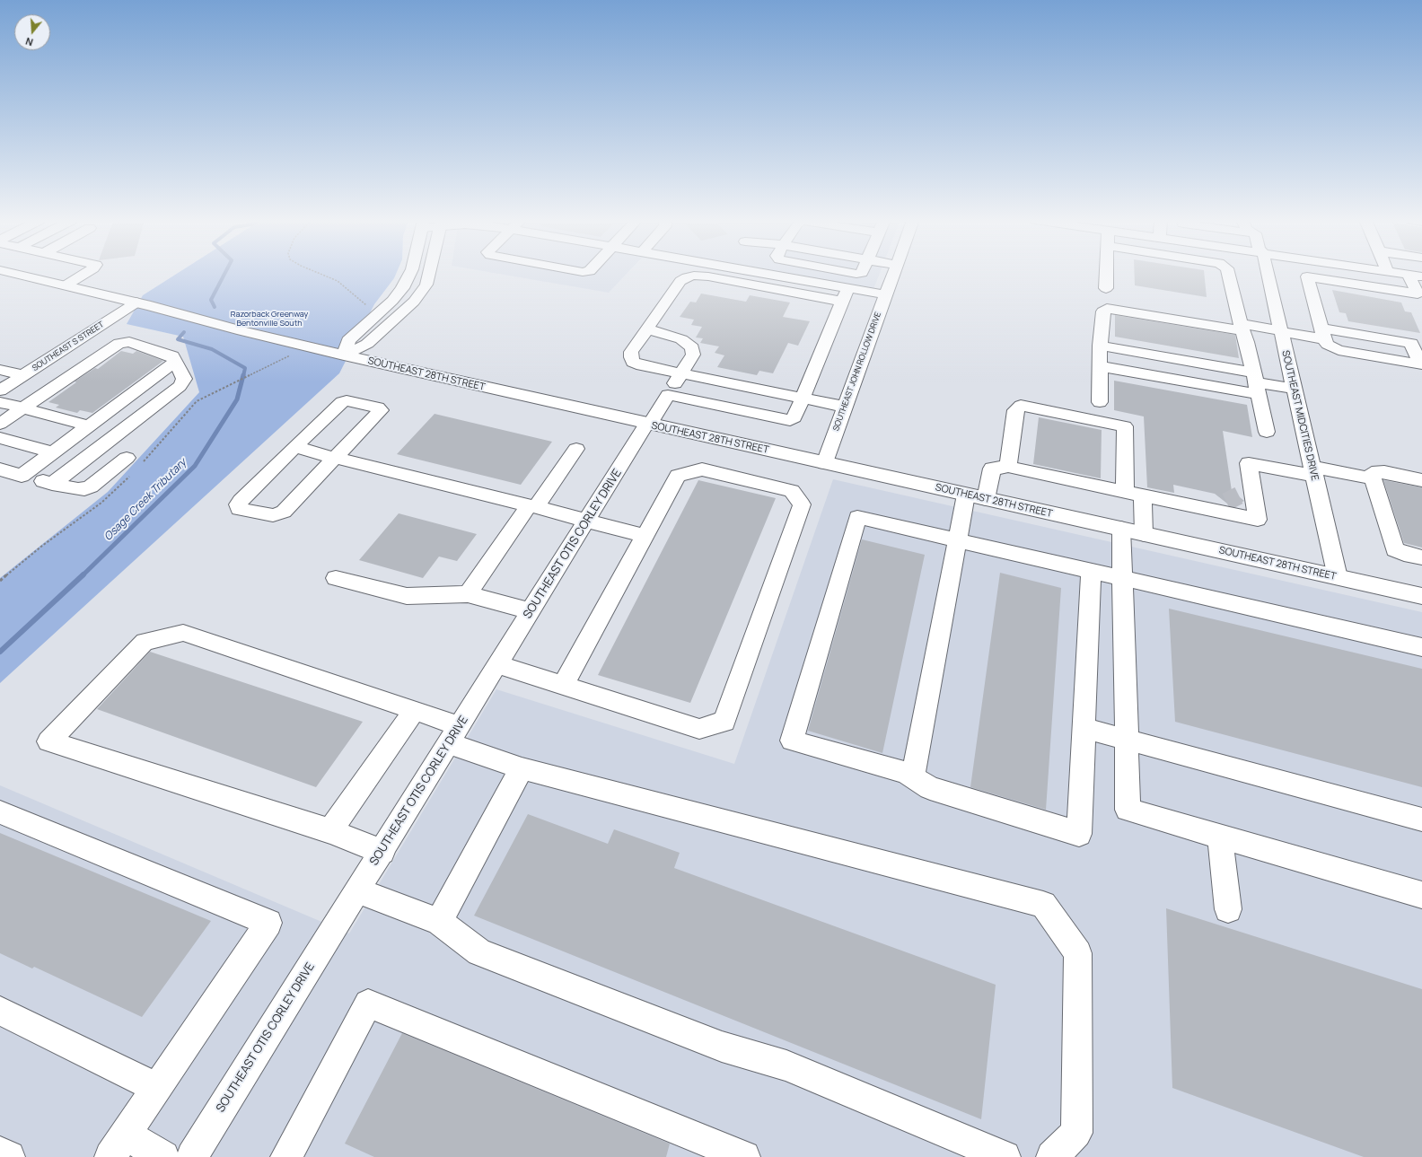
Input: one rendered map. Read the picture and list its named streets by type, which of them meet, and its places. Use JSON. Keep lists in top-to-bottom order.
{
  "streets": {
    "street": [
      "SOUTHEAST S STREET",
      "SOUTHEAST JOHN ROLLOW DRIVE",
      "SOUTHEAST 28TH STREET",
      "SOUTHEAST MIDCITIES DRIVE",
      "SOUTHEAST OTIS CORLEY DRIVE"
    ]
  },
  "crossings": [
    ["SOUTHEAST S STREET", "SOUTHEAST 28TH STREET"],
    ["SOUTHEAST JOHN ROLLOW DRIVE", "SOUTHEAST 28TH STREET"],
    ["SOUTHEAST 28TH STREET", "SOUTHEAST MIDCITIES DRIVE"],
    ["SOUTHEAST 28TH STREET", "SOUTHEAST OTIS CORLEY DRIVE"]
  ],
  "water": ["Osage Creek Tributary"],
  "parks": ["Razorback Greenway Bentonville South"],
  "north": "bottom"
}
